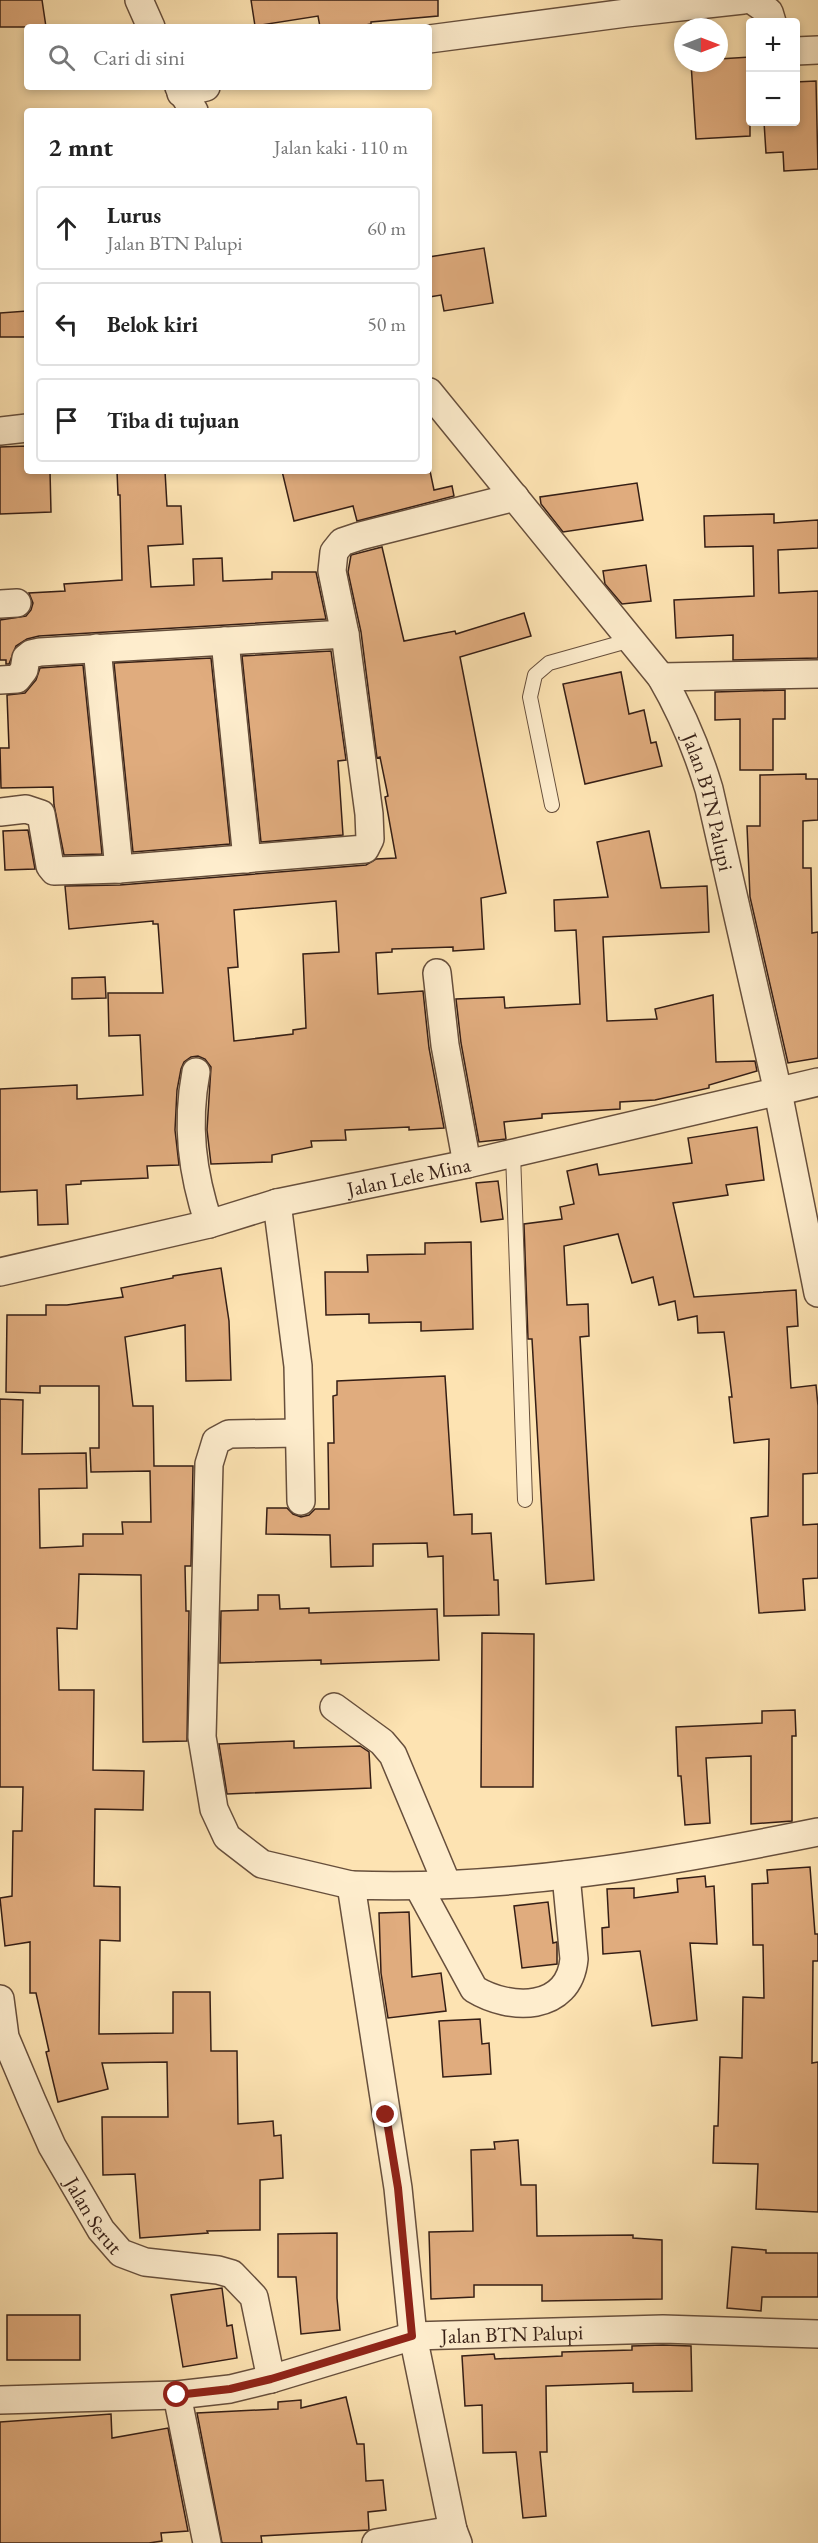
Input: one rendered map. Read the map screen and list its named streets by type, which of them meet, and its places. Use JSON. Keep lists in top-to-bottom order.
{
  "streets": {
    "street": ["Jalan BTN Palupi", "Jalan Lele Mina", "Jalan Serut"]
  },
  "crossings": [
    ["Jalan BTN Palupi", "Jalan Lele Mina"],
    ["Jalan BTN Palupi", "Jalan Serut"]
  ],
  "north": "right",
  "page": {
    "map_buttons": ["+", "−"],
    "search": "Cari di sini",
    "heading": ["2 mnt", "Jalan kaki · 110 m"],
    "list": [
      ["Lurus", "Jalan BTN Palupi", "60 m"],
      ["Belok kiri", "50 m"],
      "Tiba di tujuan"
    ]
  }
}
